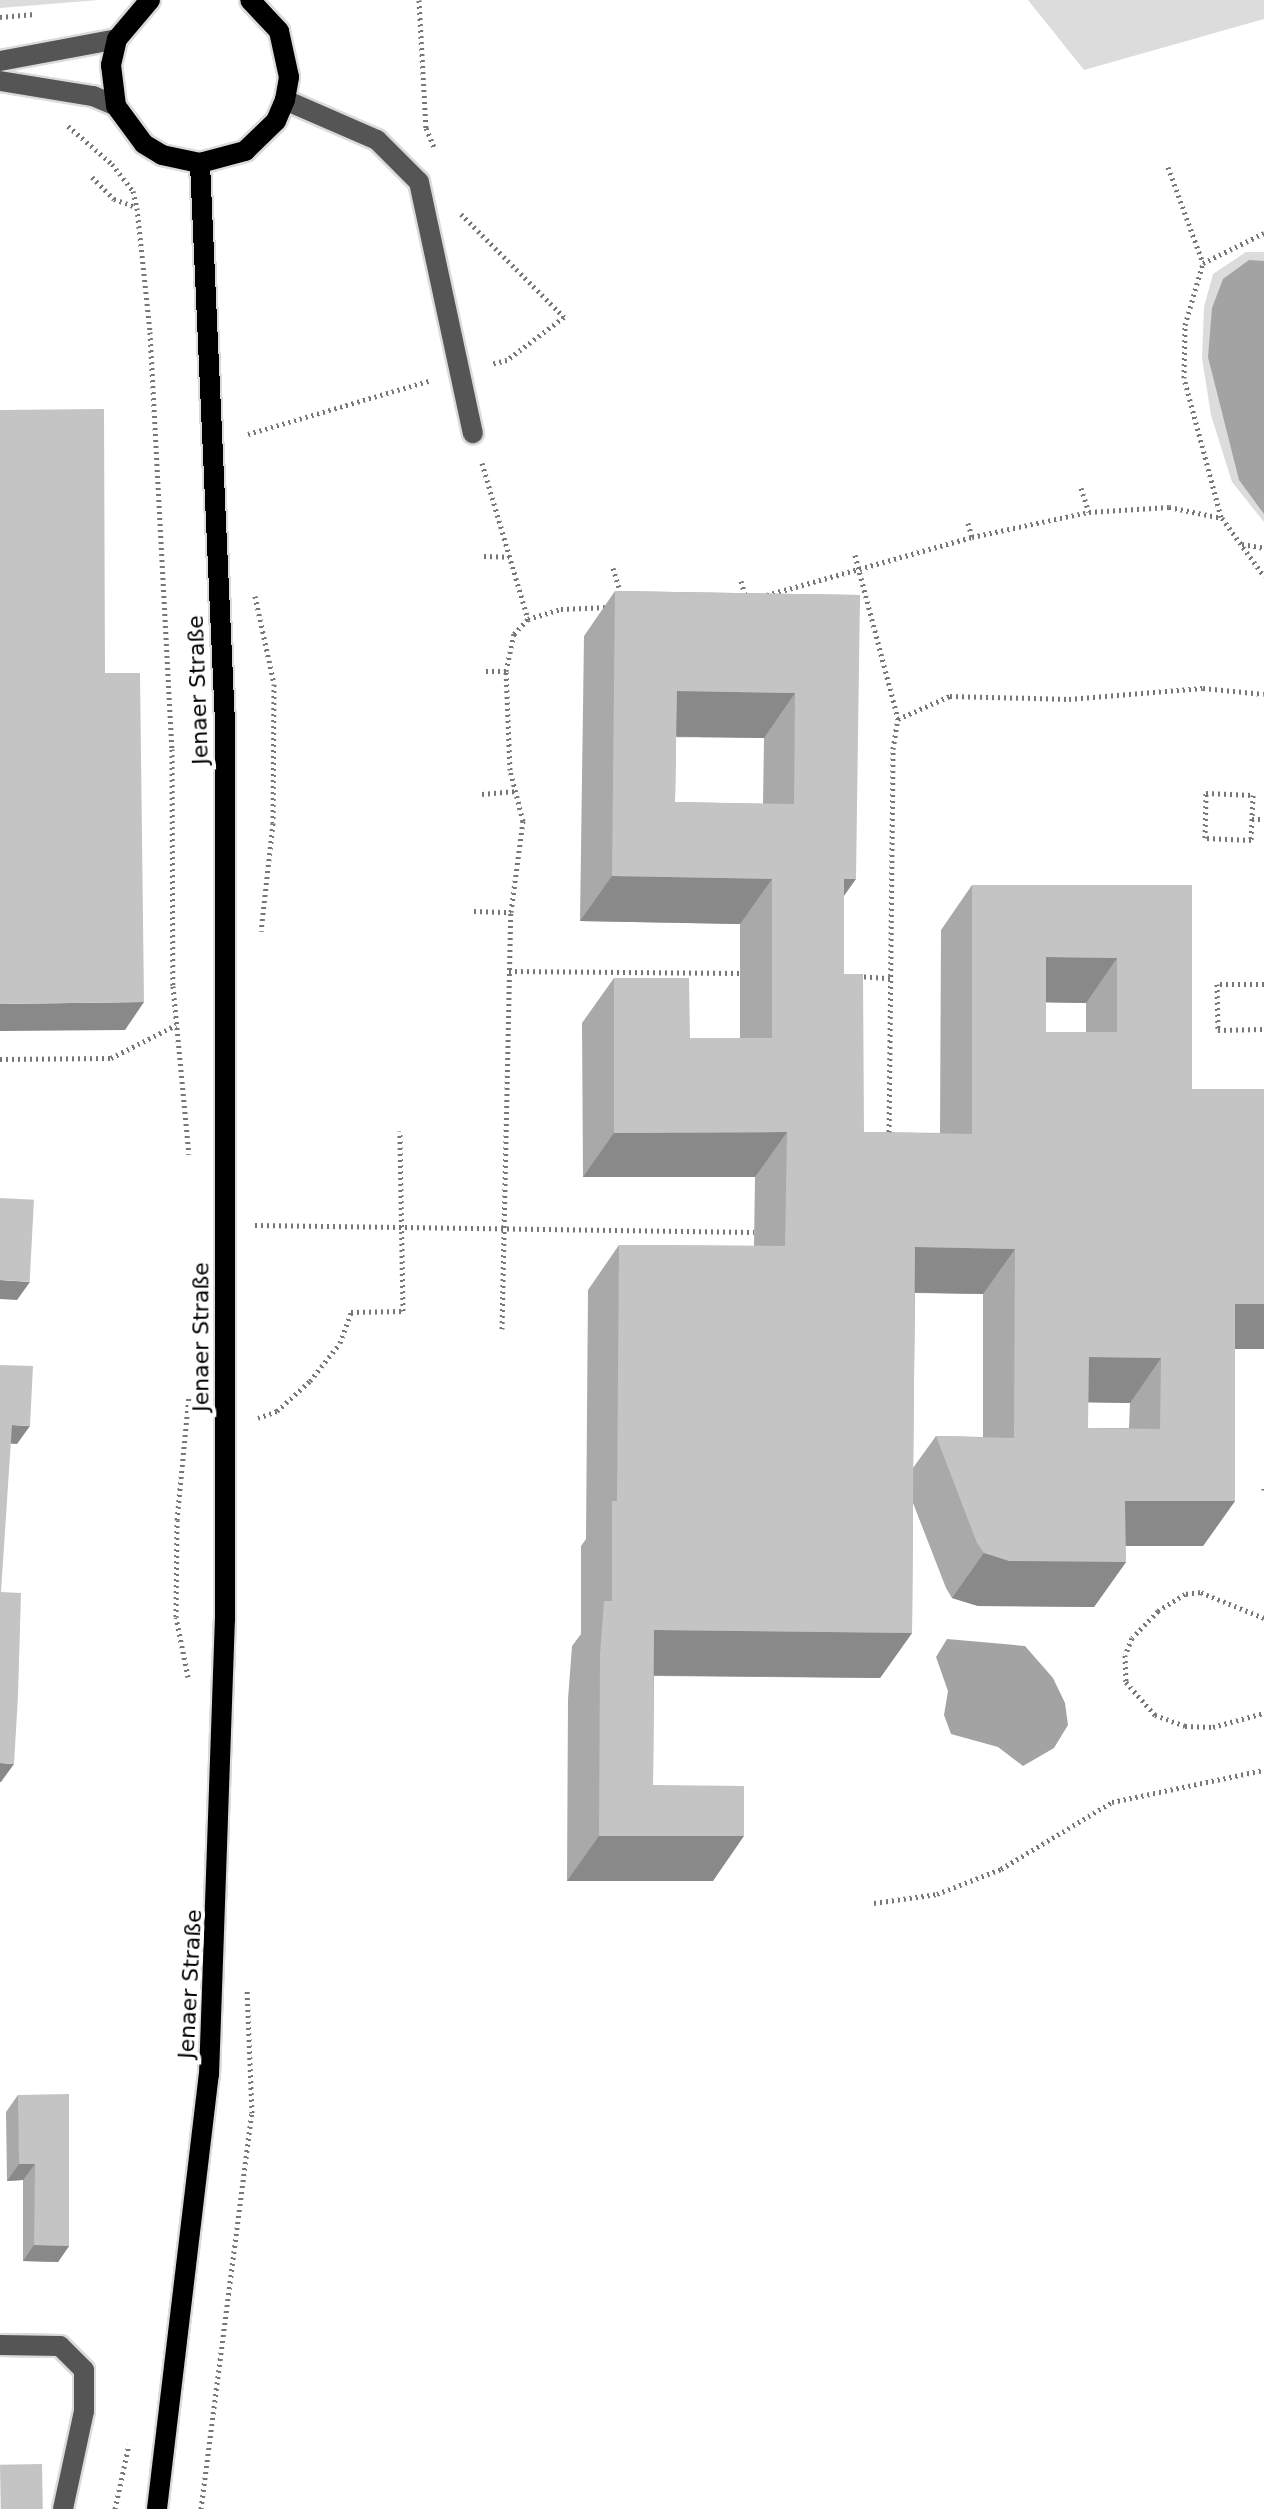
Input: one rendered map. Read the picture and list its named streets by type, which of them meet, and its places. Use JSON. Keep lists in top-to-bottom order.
{
  "streets": {
    "main road": ["Jenaer Straße"]
  }
}
